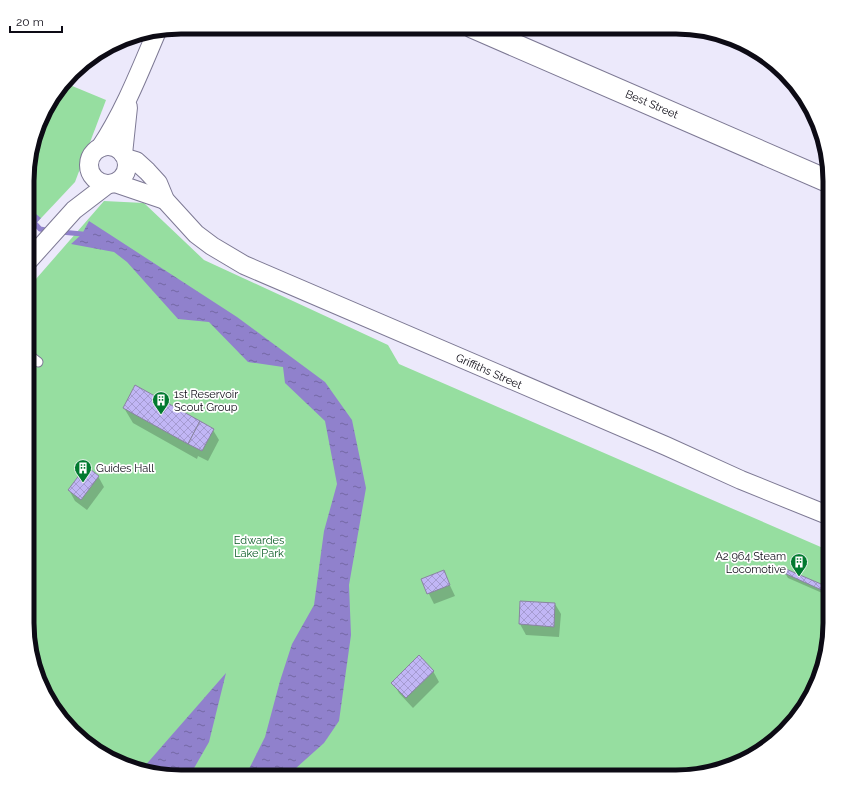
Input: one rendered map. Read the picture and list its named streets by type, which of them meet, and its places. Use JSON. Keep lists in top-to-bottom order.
{
  "streets": {
    "street": ["Best Street", "Griffiths Street"]
  },
  "parks": ["Edwardes Lake Park"],
  "places": {
    "building": ["1st Reservoir Scout Group", "Guides Hall", "A2 964 Steam Locomotive"]
  },
  "scale_bar": "20 m"
}
